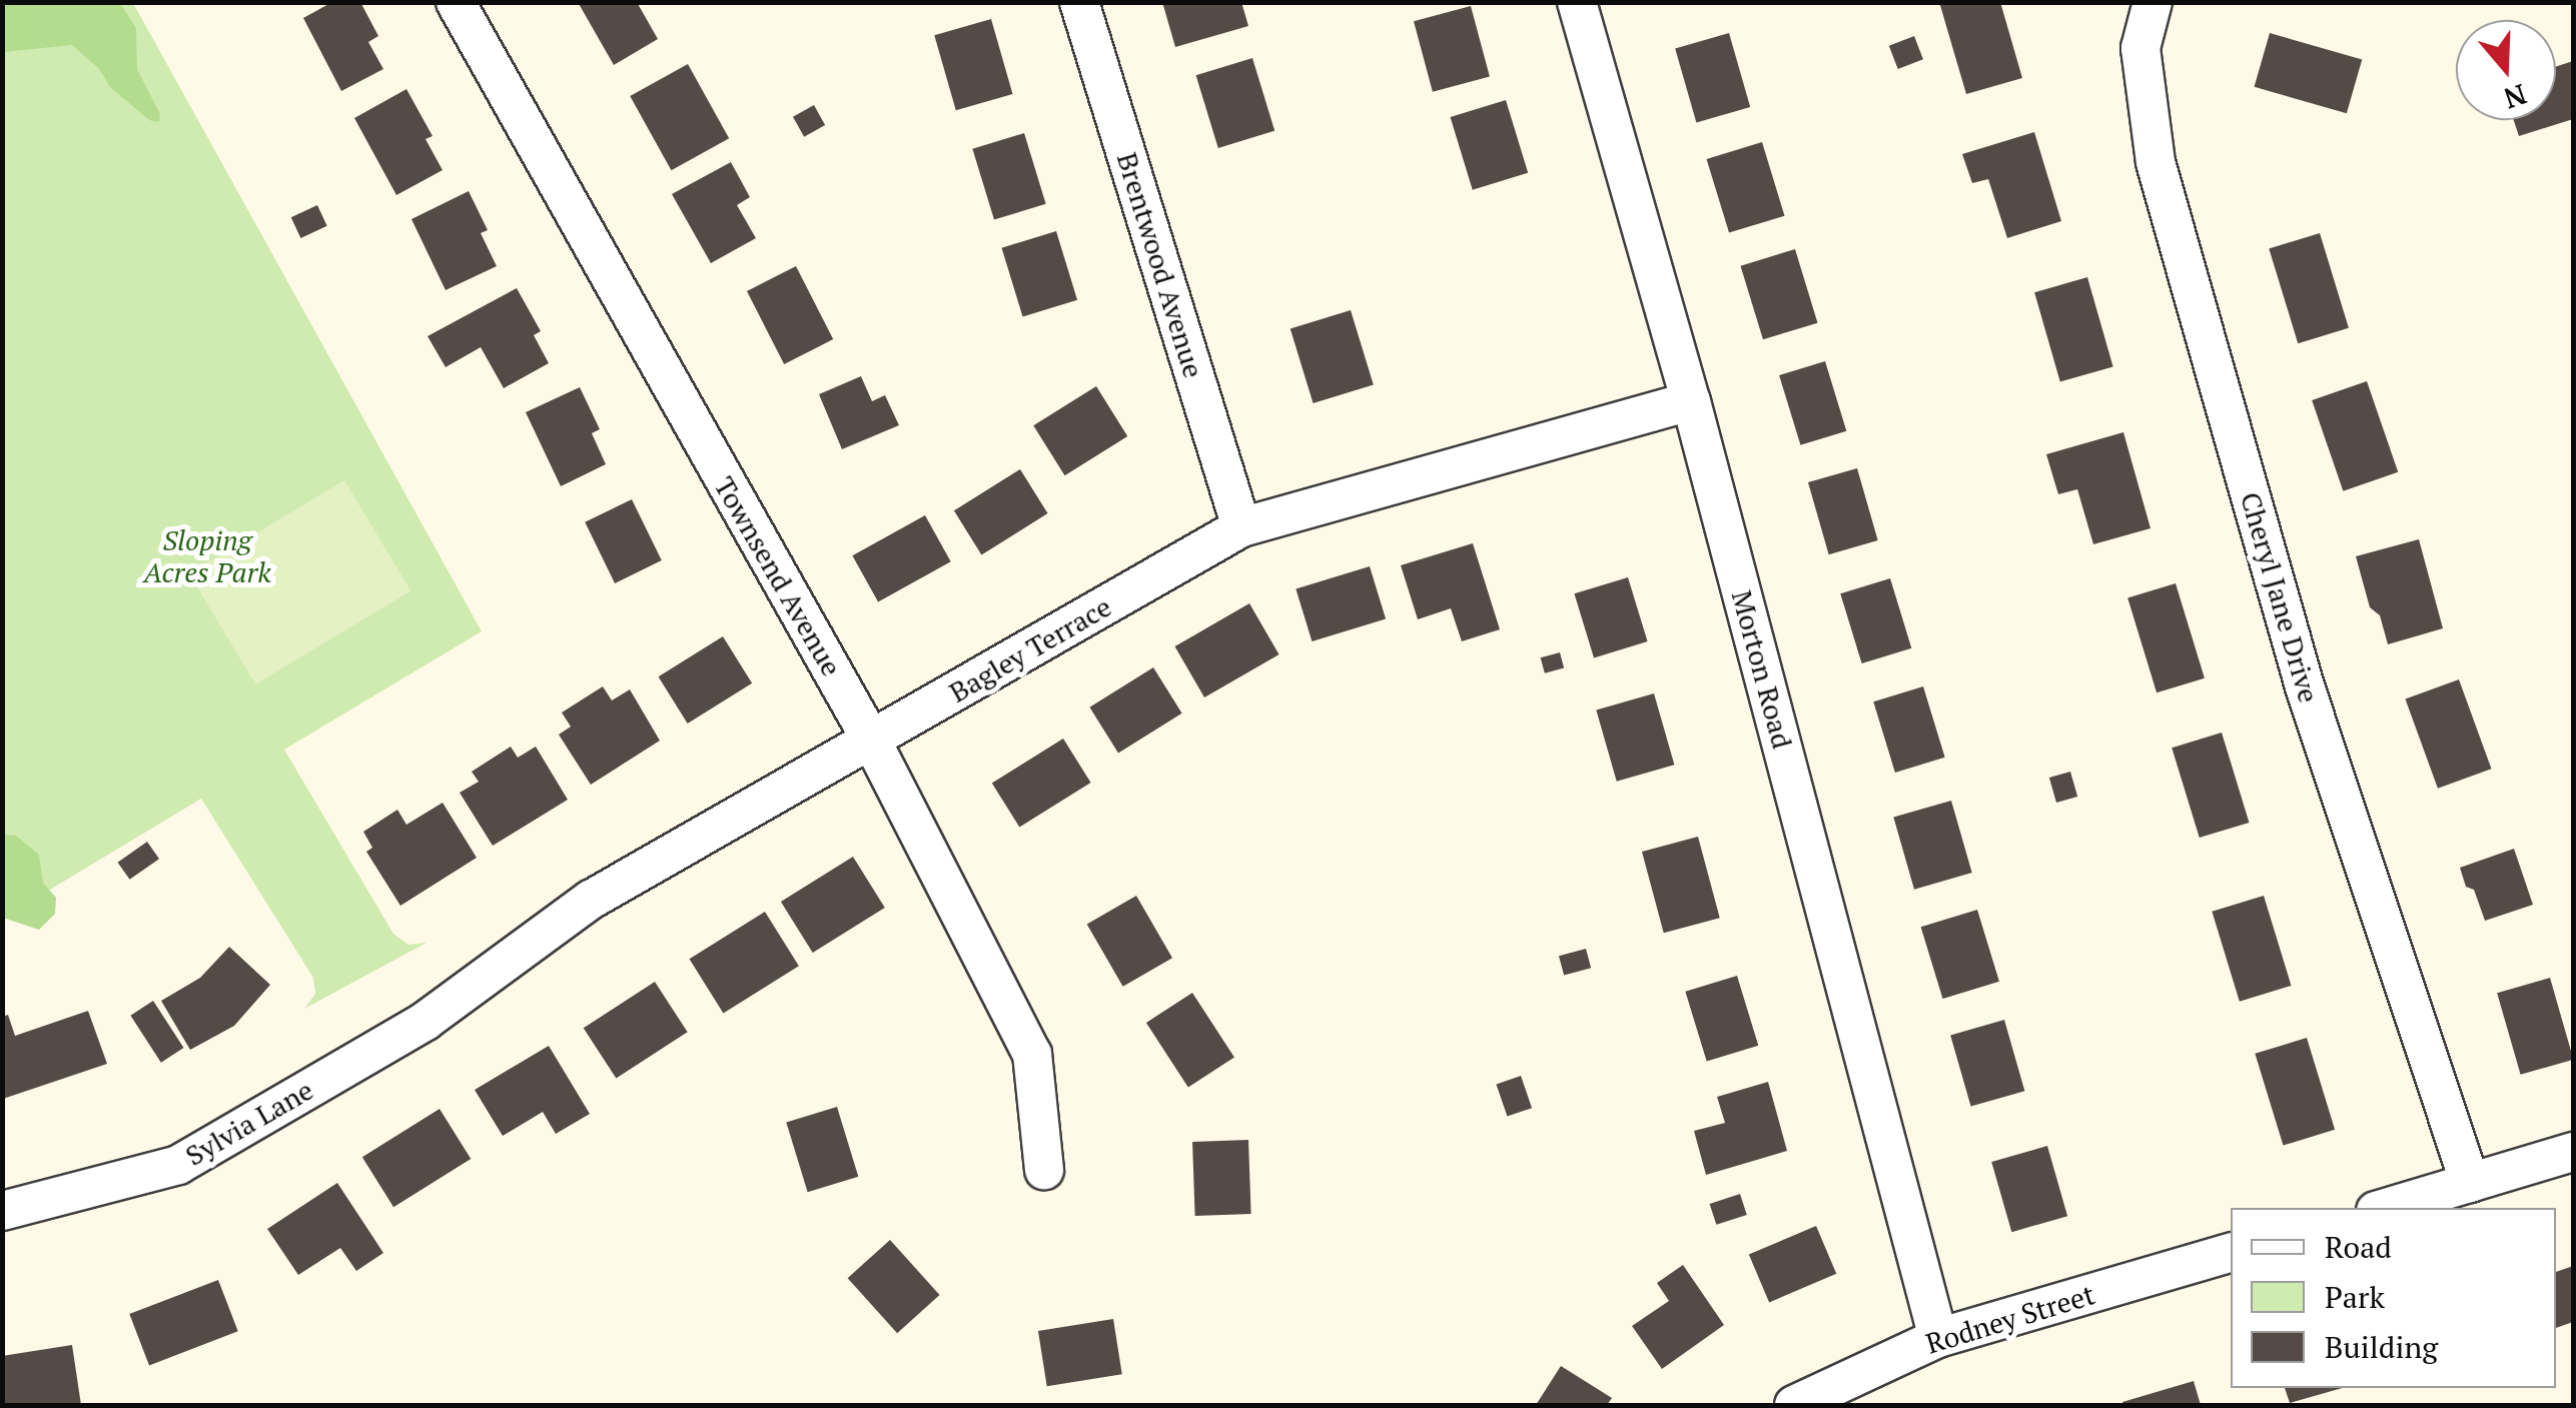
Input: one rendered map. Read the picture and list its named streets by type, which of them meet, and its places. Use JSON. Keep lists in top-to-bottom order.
{
  "streets": {
    "street": [
      "Brentwood Avenue",
      "Townsend Avenue",
      "Cheryl Jane Drive",
      "Bagley Terrace",
      "Morton Road",
      "Sylvia Lane",
      "Rodney Street"
    ]
  },
  "crossings": [
    ["Brentwood Avenue", "Bagley Terrace"],
    ["Townsend Avenue", "Bagley Terrace"],
    ["Bagley Terrace", "Morton Road"],
    ["Bagley Terrace", "Sylvia Lane"],
    ["Morton Road", "Rodney Street"]
  ],
  "parks": ["Sloping Acres Park"],
  "legend": ["Road", "Park", "Building"],
  "north": "bottom"
}
